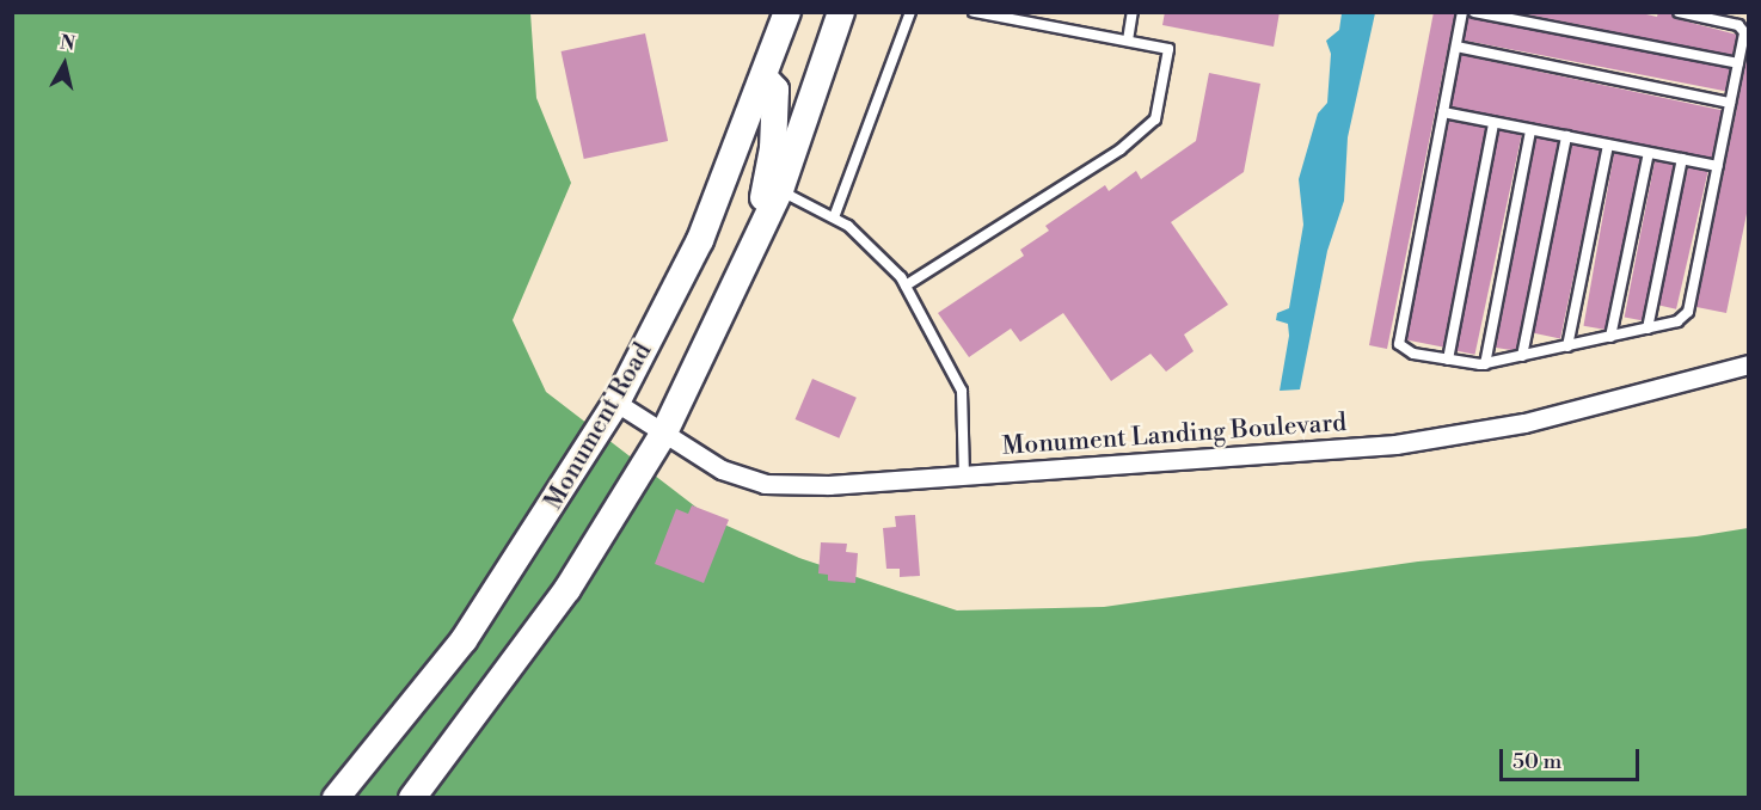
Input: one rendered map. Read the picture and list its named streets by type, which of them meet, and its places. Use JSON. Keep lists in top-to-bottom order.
{
  "streets": {
    "main road": ["Monument Road"],
    "street": ["Monument Landing Boulevard"]
  },
  "crossings": [
    ["Monument Road", "Monument Landing Boulevard"]
  ],
  "scale_bar": "50 m",
  "north": "top"
}
